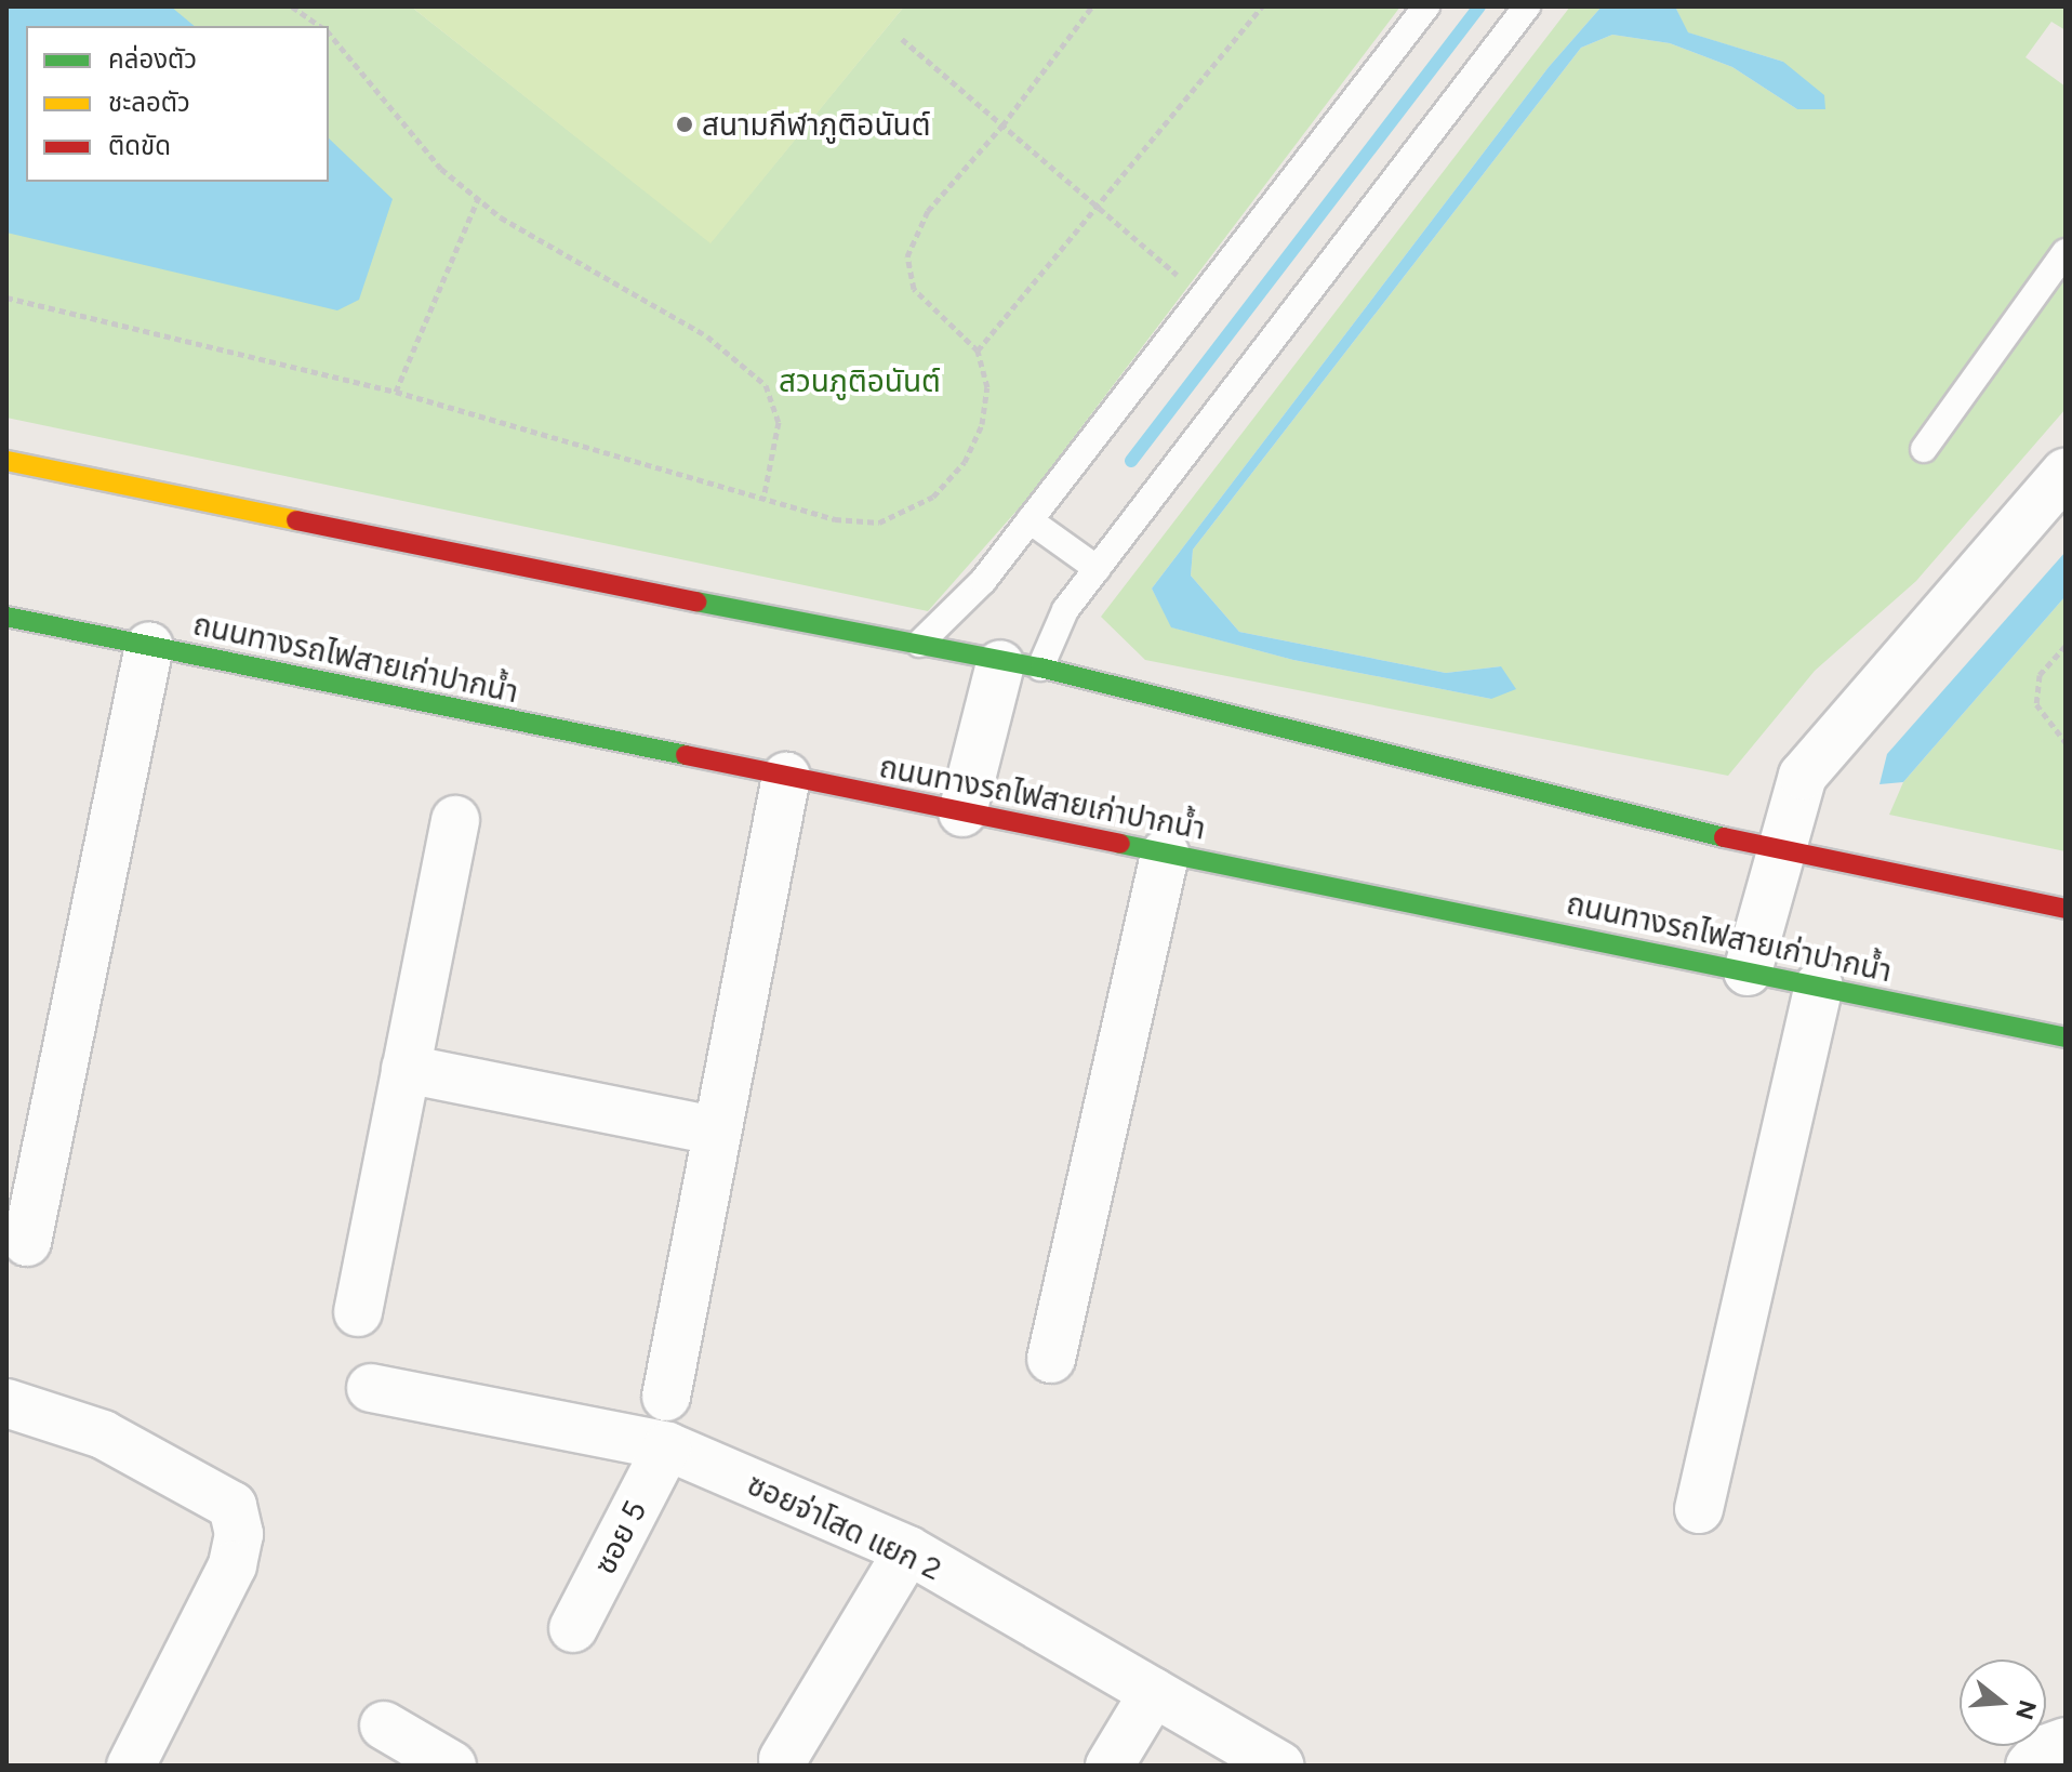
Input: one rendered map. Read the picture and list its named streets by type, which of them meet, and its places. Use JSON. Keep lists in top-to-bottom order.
{
  "streets": {
    "main road": ["ถนนทางรถไฟสายเก่าปากน้ำ"],
    "street": ["ซอยจ่าโสด แยก 2", "ซอย 5"]
  },
  "crossings": [
    ["ซอยจ่าโสด แยก 2", "ซอย 5"]
  ],
  "parks": ["สวนภูติอนันต์"],
  "places": ["สนามกีฬาภูติอนันต์"],
  "legend": ["คล่องตัว", "ชะลอตัว", "ติดขัด"],
  "north": "right"
}
